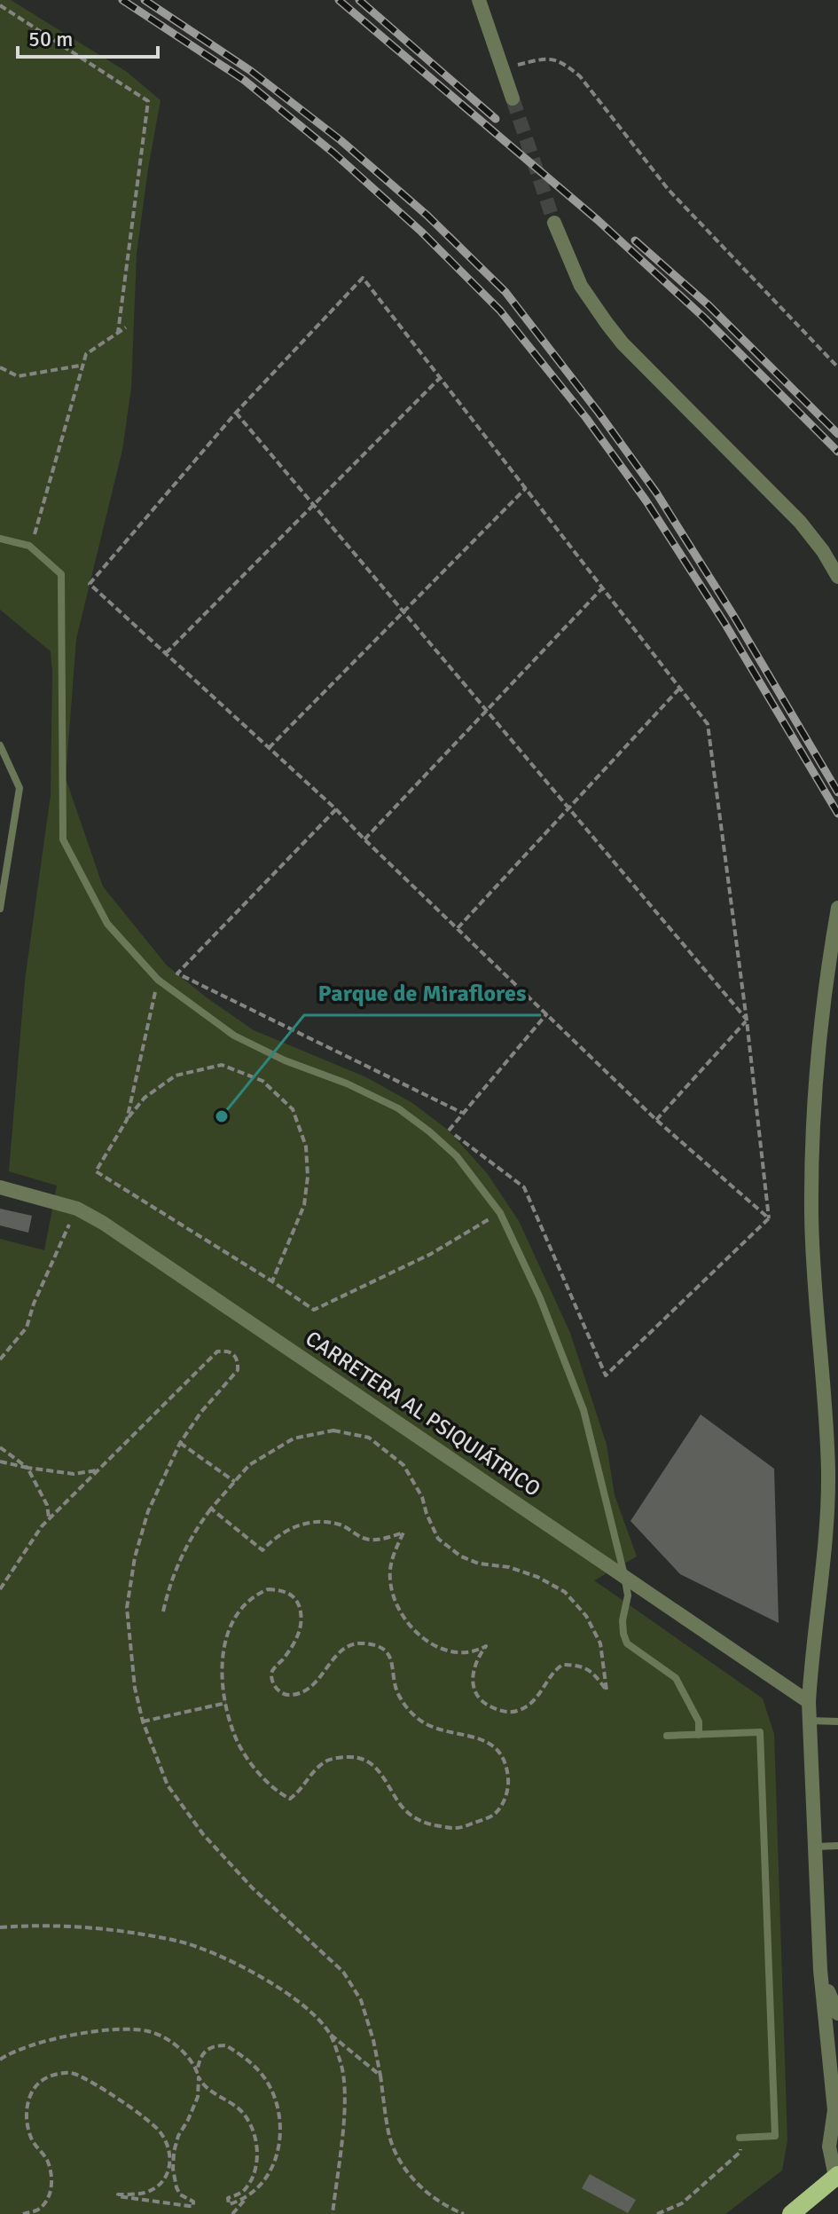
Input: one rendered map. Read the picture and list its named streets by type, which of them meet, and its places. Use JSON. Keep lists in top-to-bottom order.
{
  "streets": {
    "street": ["CARRETERA AL PSIQUIÁTRICO"]
  },
  "places": ["Parque de Miraflores"],
  "scale_bar": "50 m"
}
